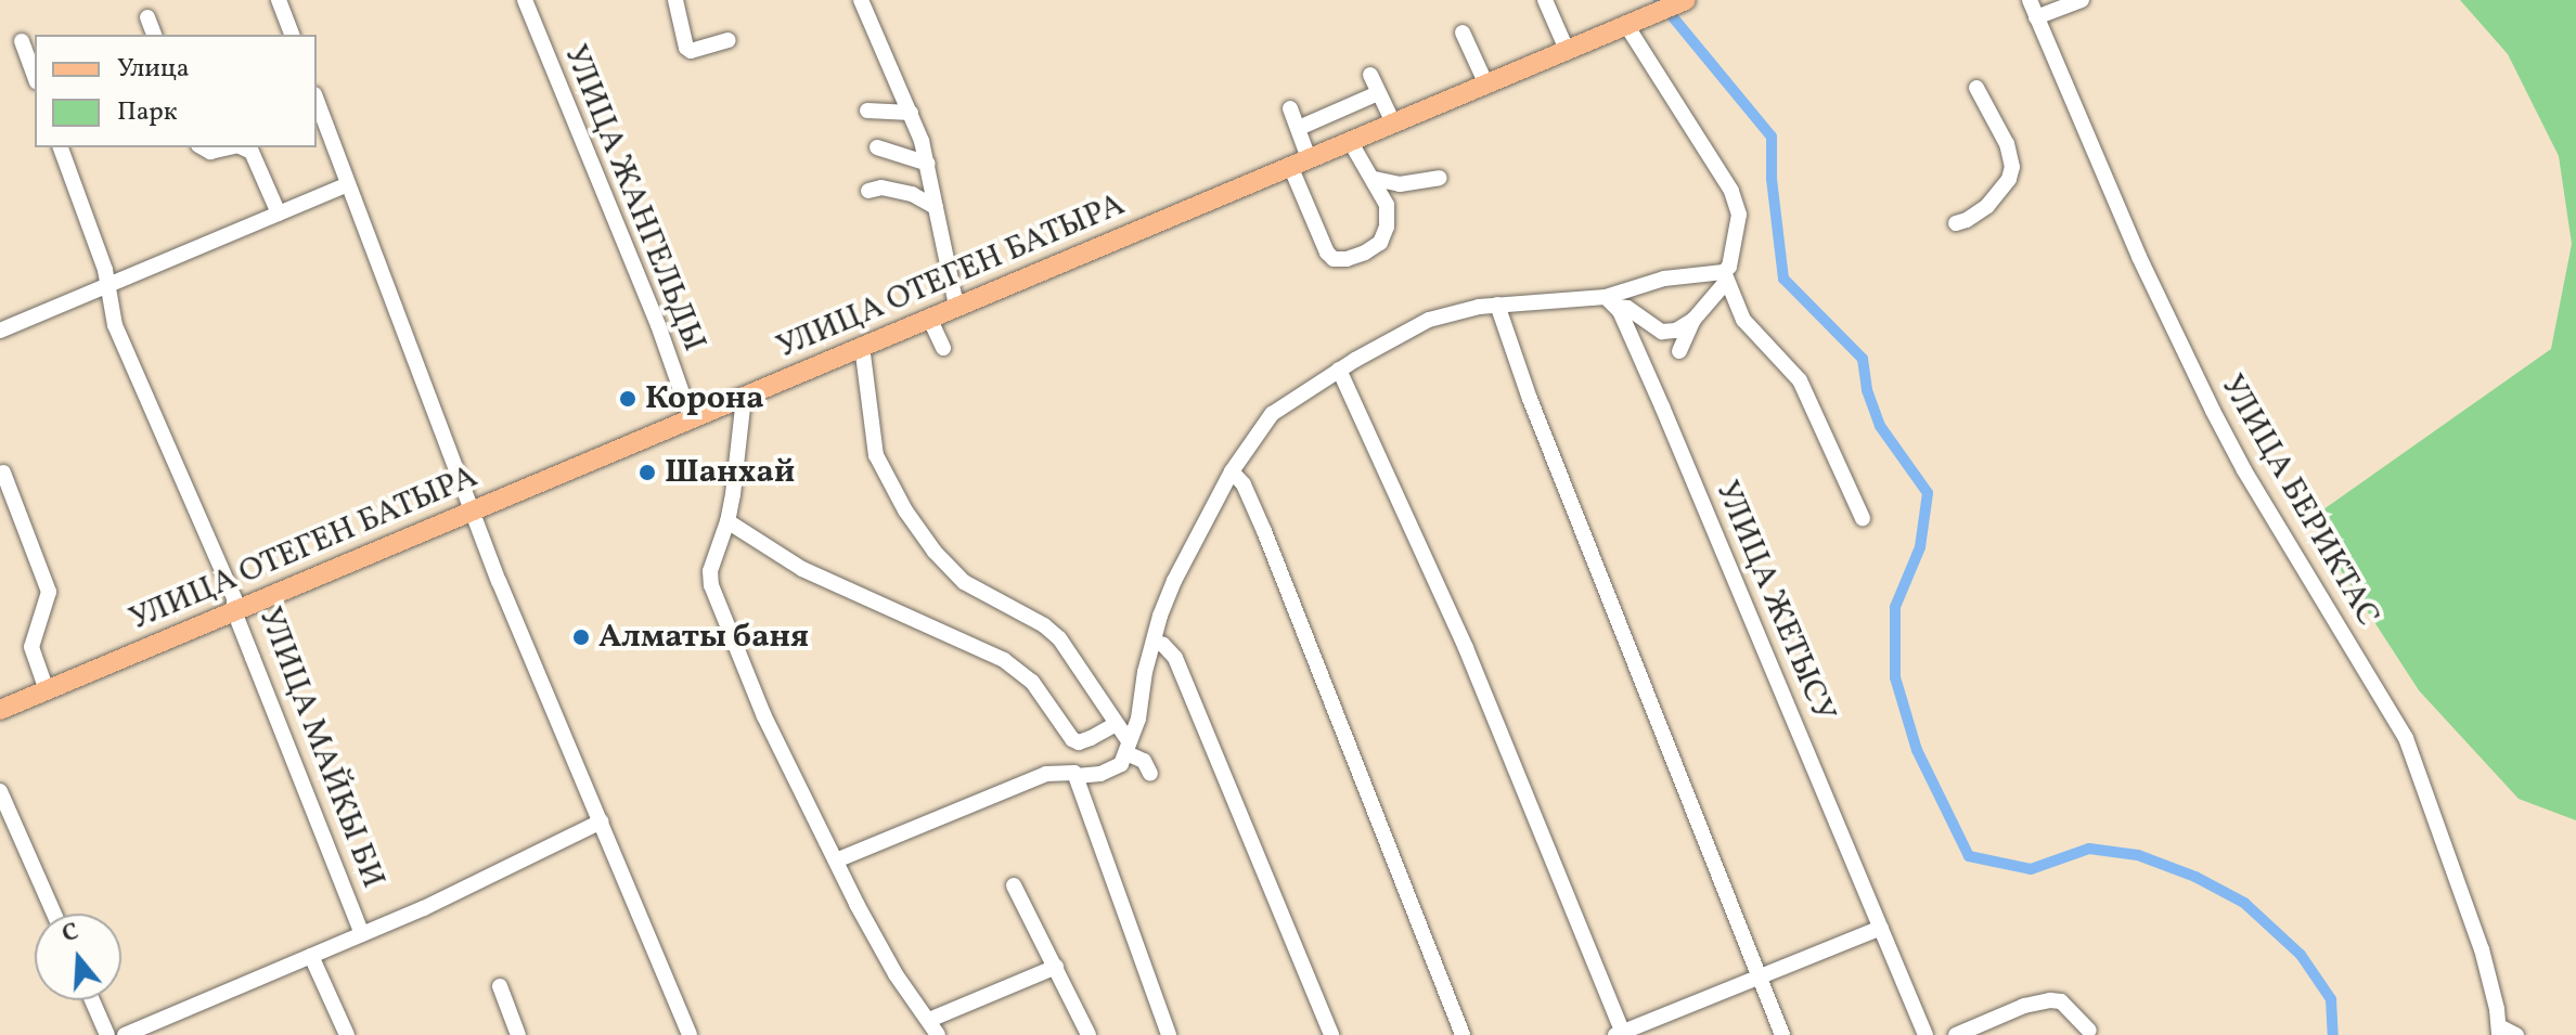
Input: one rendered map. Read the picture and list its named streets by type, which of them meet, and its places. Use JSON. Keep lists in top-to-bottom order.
{
  "streets": {
    "main road": ["УЛИЦА ОТЕГЕН БАТЫРА"],
    "street": [
      "УЛИЦА ЖАНГЕЛЬДЫ",
      "УЛИЦА БЕРИКТАС",
      "УЛИЦА ЖЕТЫСУ",
      "УЛИЦА МАЙКЫ БИ"
    ]
  },
  "crossings": [
    ["УЛИЦА ЖАНГЕЛЬДЫ", "УЛИЦА ОТЕГЕН БАТЫРА"],
    ["УЛИЦА ОТЕГЕН БАТЫРА", "УЛИЦА МАЙКЫ БИ"]
  ],
  "places": ["Корона", "Шанхай", "Алматы баня"],
  "legend": ["Улица", "Парк"],
  "north": "top"
}
